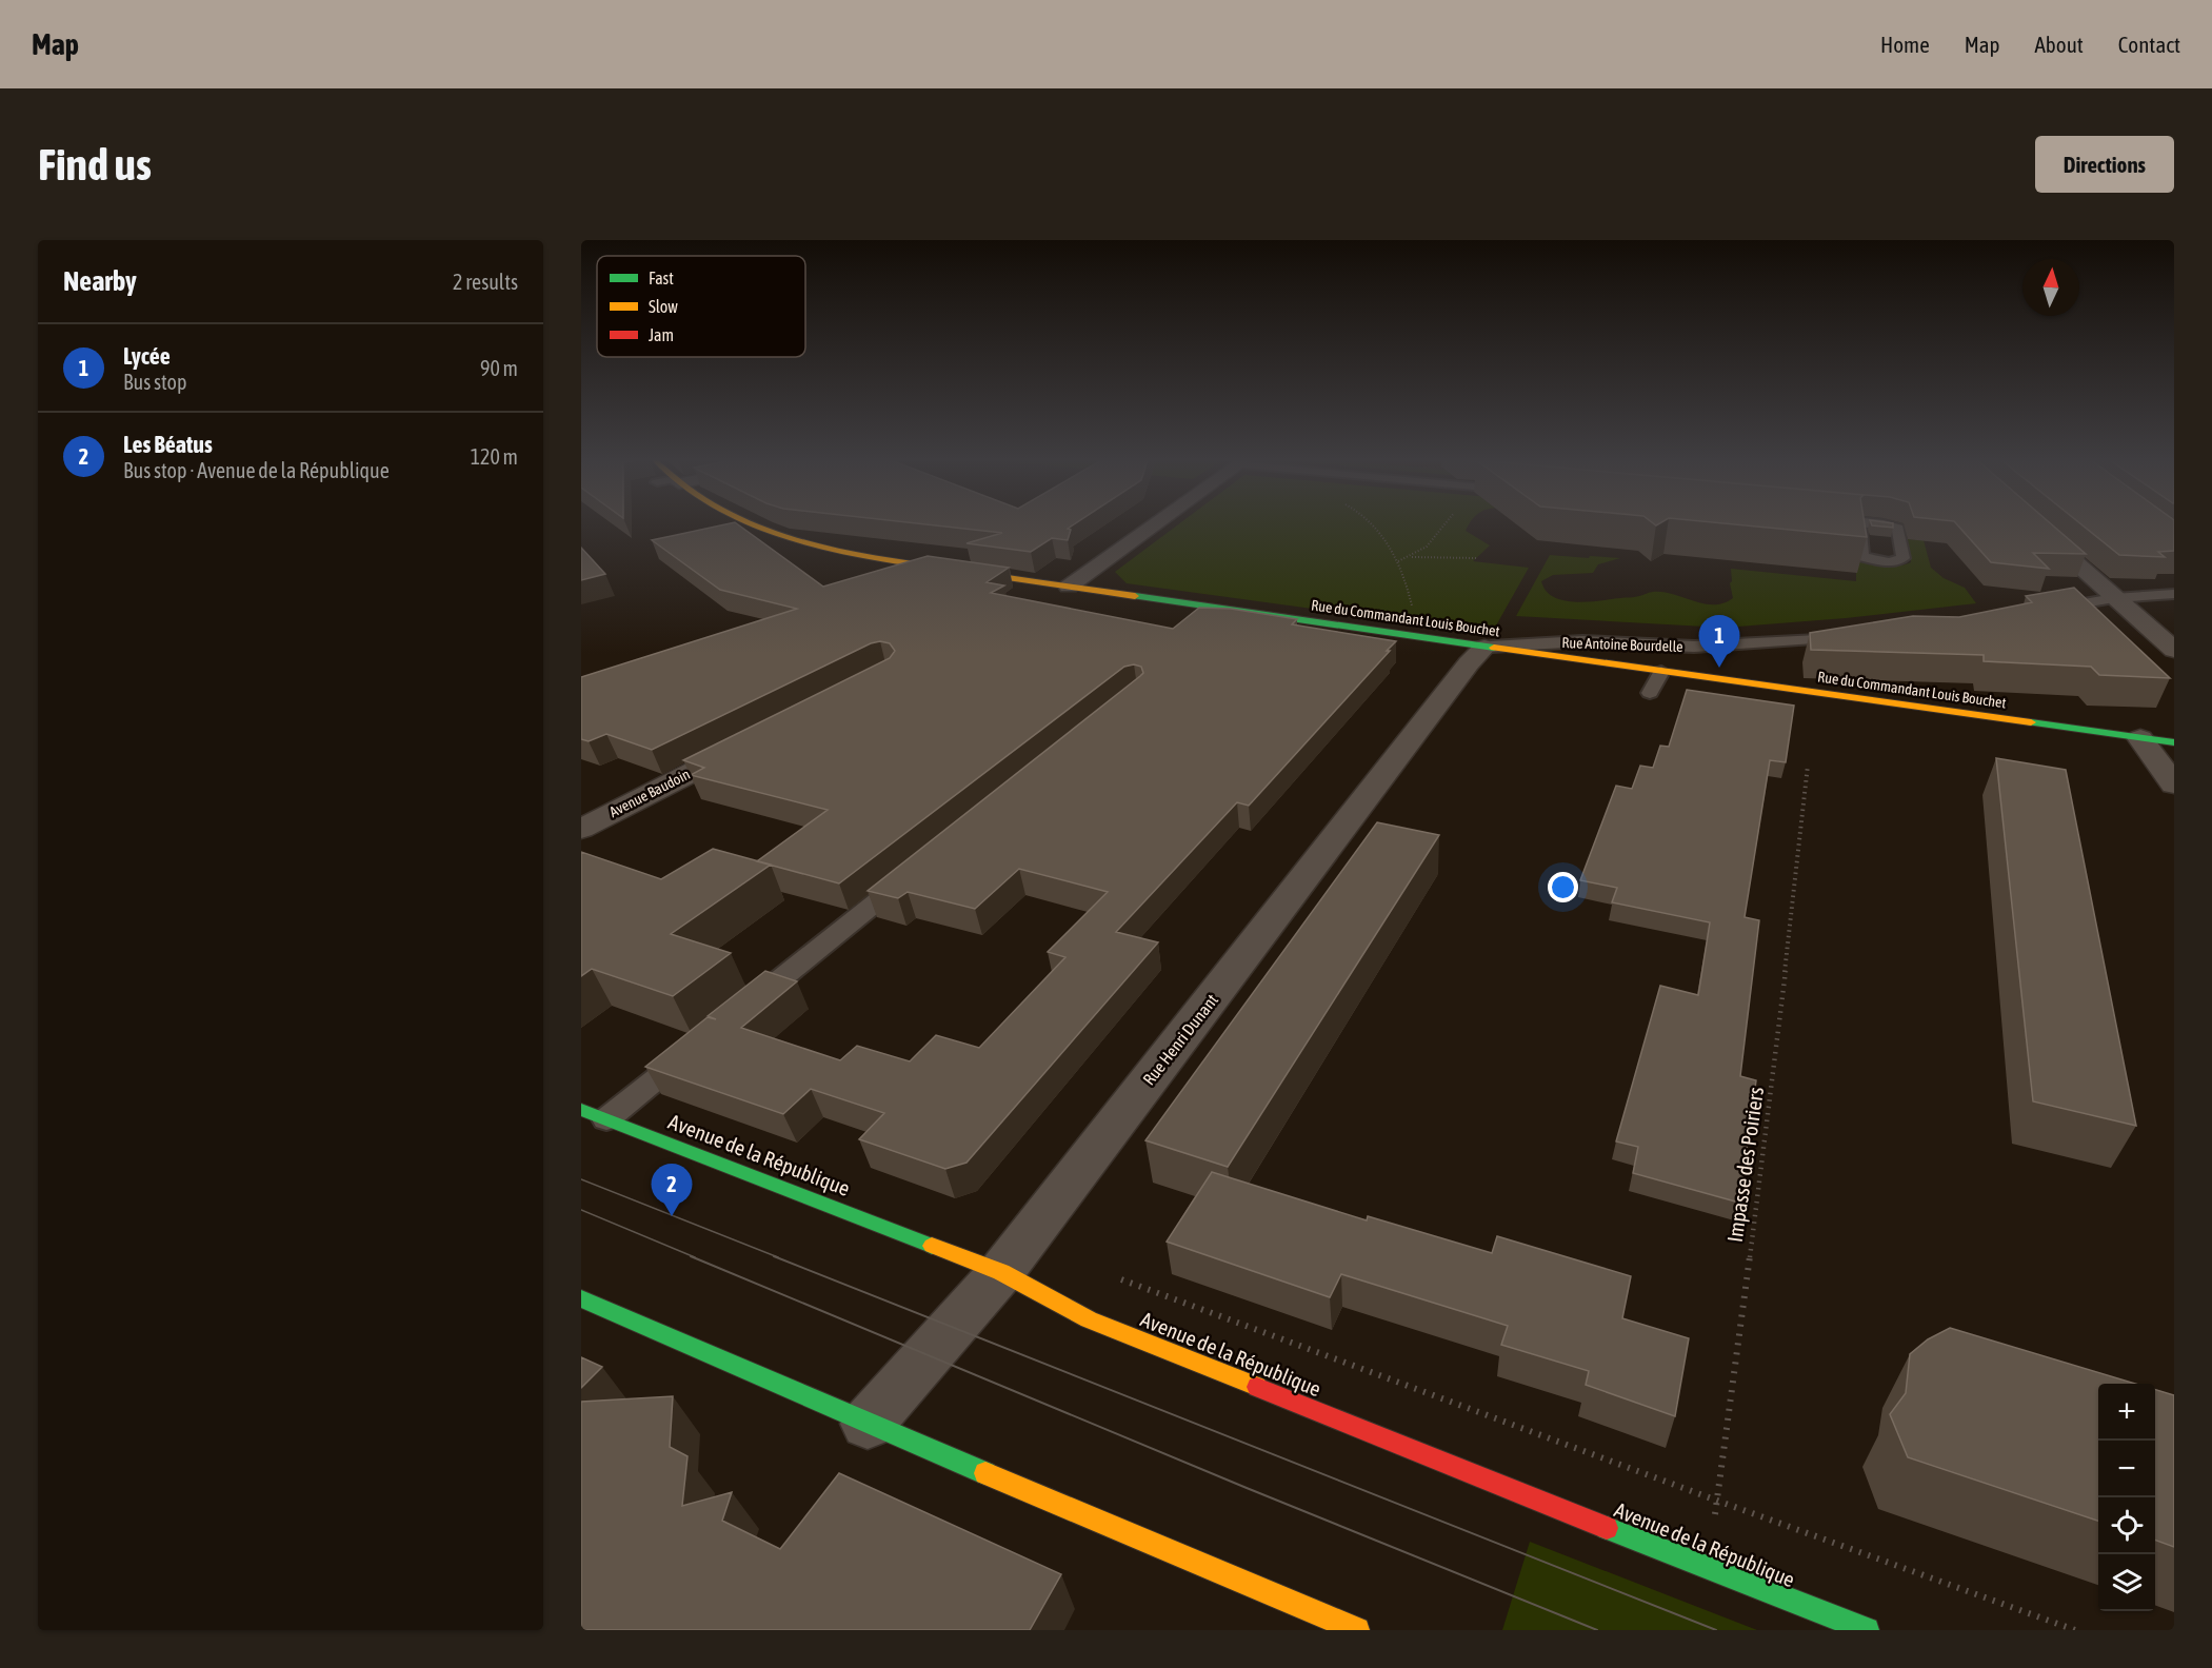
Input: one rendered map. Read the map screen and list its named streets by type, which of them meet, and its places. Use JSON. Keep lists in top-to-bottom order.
{
  "streets": {
    "street": [
      "Rue du Commandant Louis Bouchet",
      "Avenue Baudoin",
      "Rue Henri Dunant",
      "Avenue de la République"
    ],
    "lane": ["Rue Antoine Bourdelle"],
    "path": ["Impasse des Poiriers"]
  },
  "crossings": [
    ["Rue du Commandant Louis Bouchet", "Rue Antoine Bourdelle"],
    ["Rue du Commandant Louis Bouchet", "Rue Henri Dunant"],
    ["Rue Antoine Bourdelle", "Rue Henri Dunant"],
    ["Rue Henri Dunant", "Avenue de la République"],
    ["Avenue de la République", "Impasse des Poiriers"]
  ],
  "legend": ["Fast", "Slow", "Jam"],
  "north": "top",
  "page": {
    "header": "Map",
    "nav": [
      "Home",
      "Map",
      "About",
      "Contact"
    ],
    "buttons": "Directions",
    "title": "Find us",
    "heading": ["Nearby", "2 results"],
    "list": [
      {
        "mark": "1",
        "name": "Lycée",
        "note": "Bus stop",
        "value": "90 m"
      },
      {
        "mark": "2",
        "name": "Les Béatus",
        "note": "Bus stop · Avenue de la République",
        "value": "120 m"
      }
    ],
    "pins": ["1", "2"],
    "map_buttons": ["+", "−"]
  }
}
